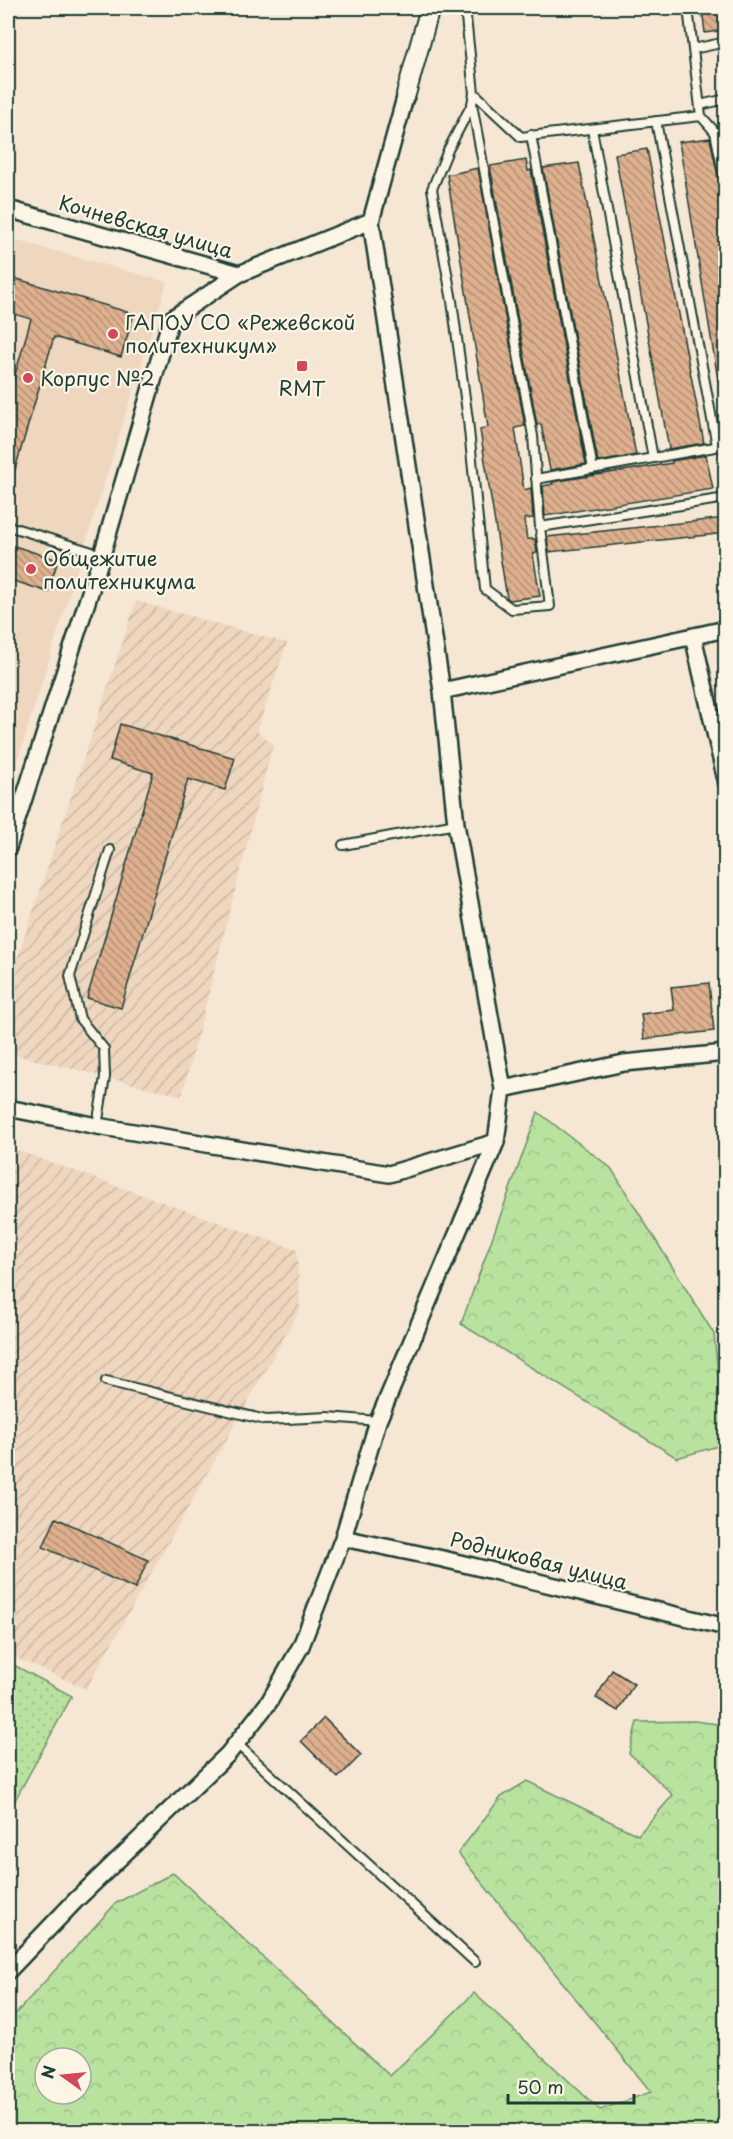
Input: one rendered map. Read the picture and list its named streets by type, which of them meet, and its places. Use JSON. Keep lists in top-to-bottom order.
{
  "streets": {
    "street": ["Кочневская улица", "Родниковая улица"]
  },
  "places": {
    "other": ["ГАПОУ СО «Режевской политехникум»", "Корпус №2", "Общежитие политехникума"],
    "transit": ["RMT"]
  },
  "scale_bar": "50 m",
  "north": "left"
}
